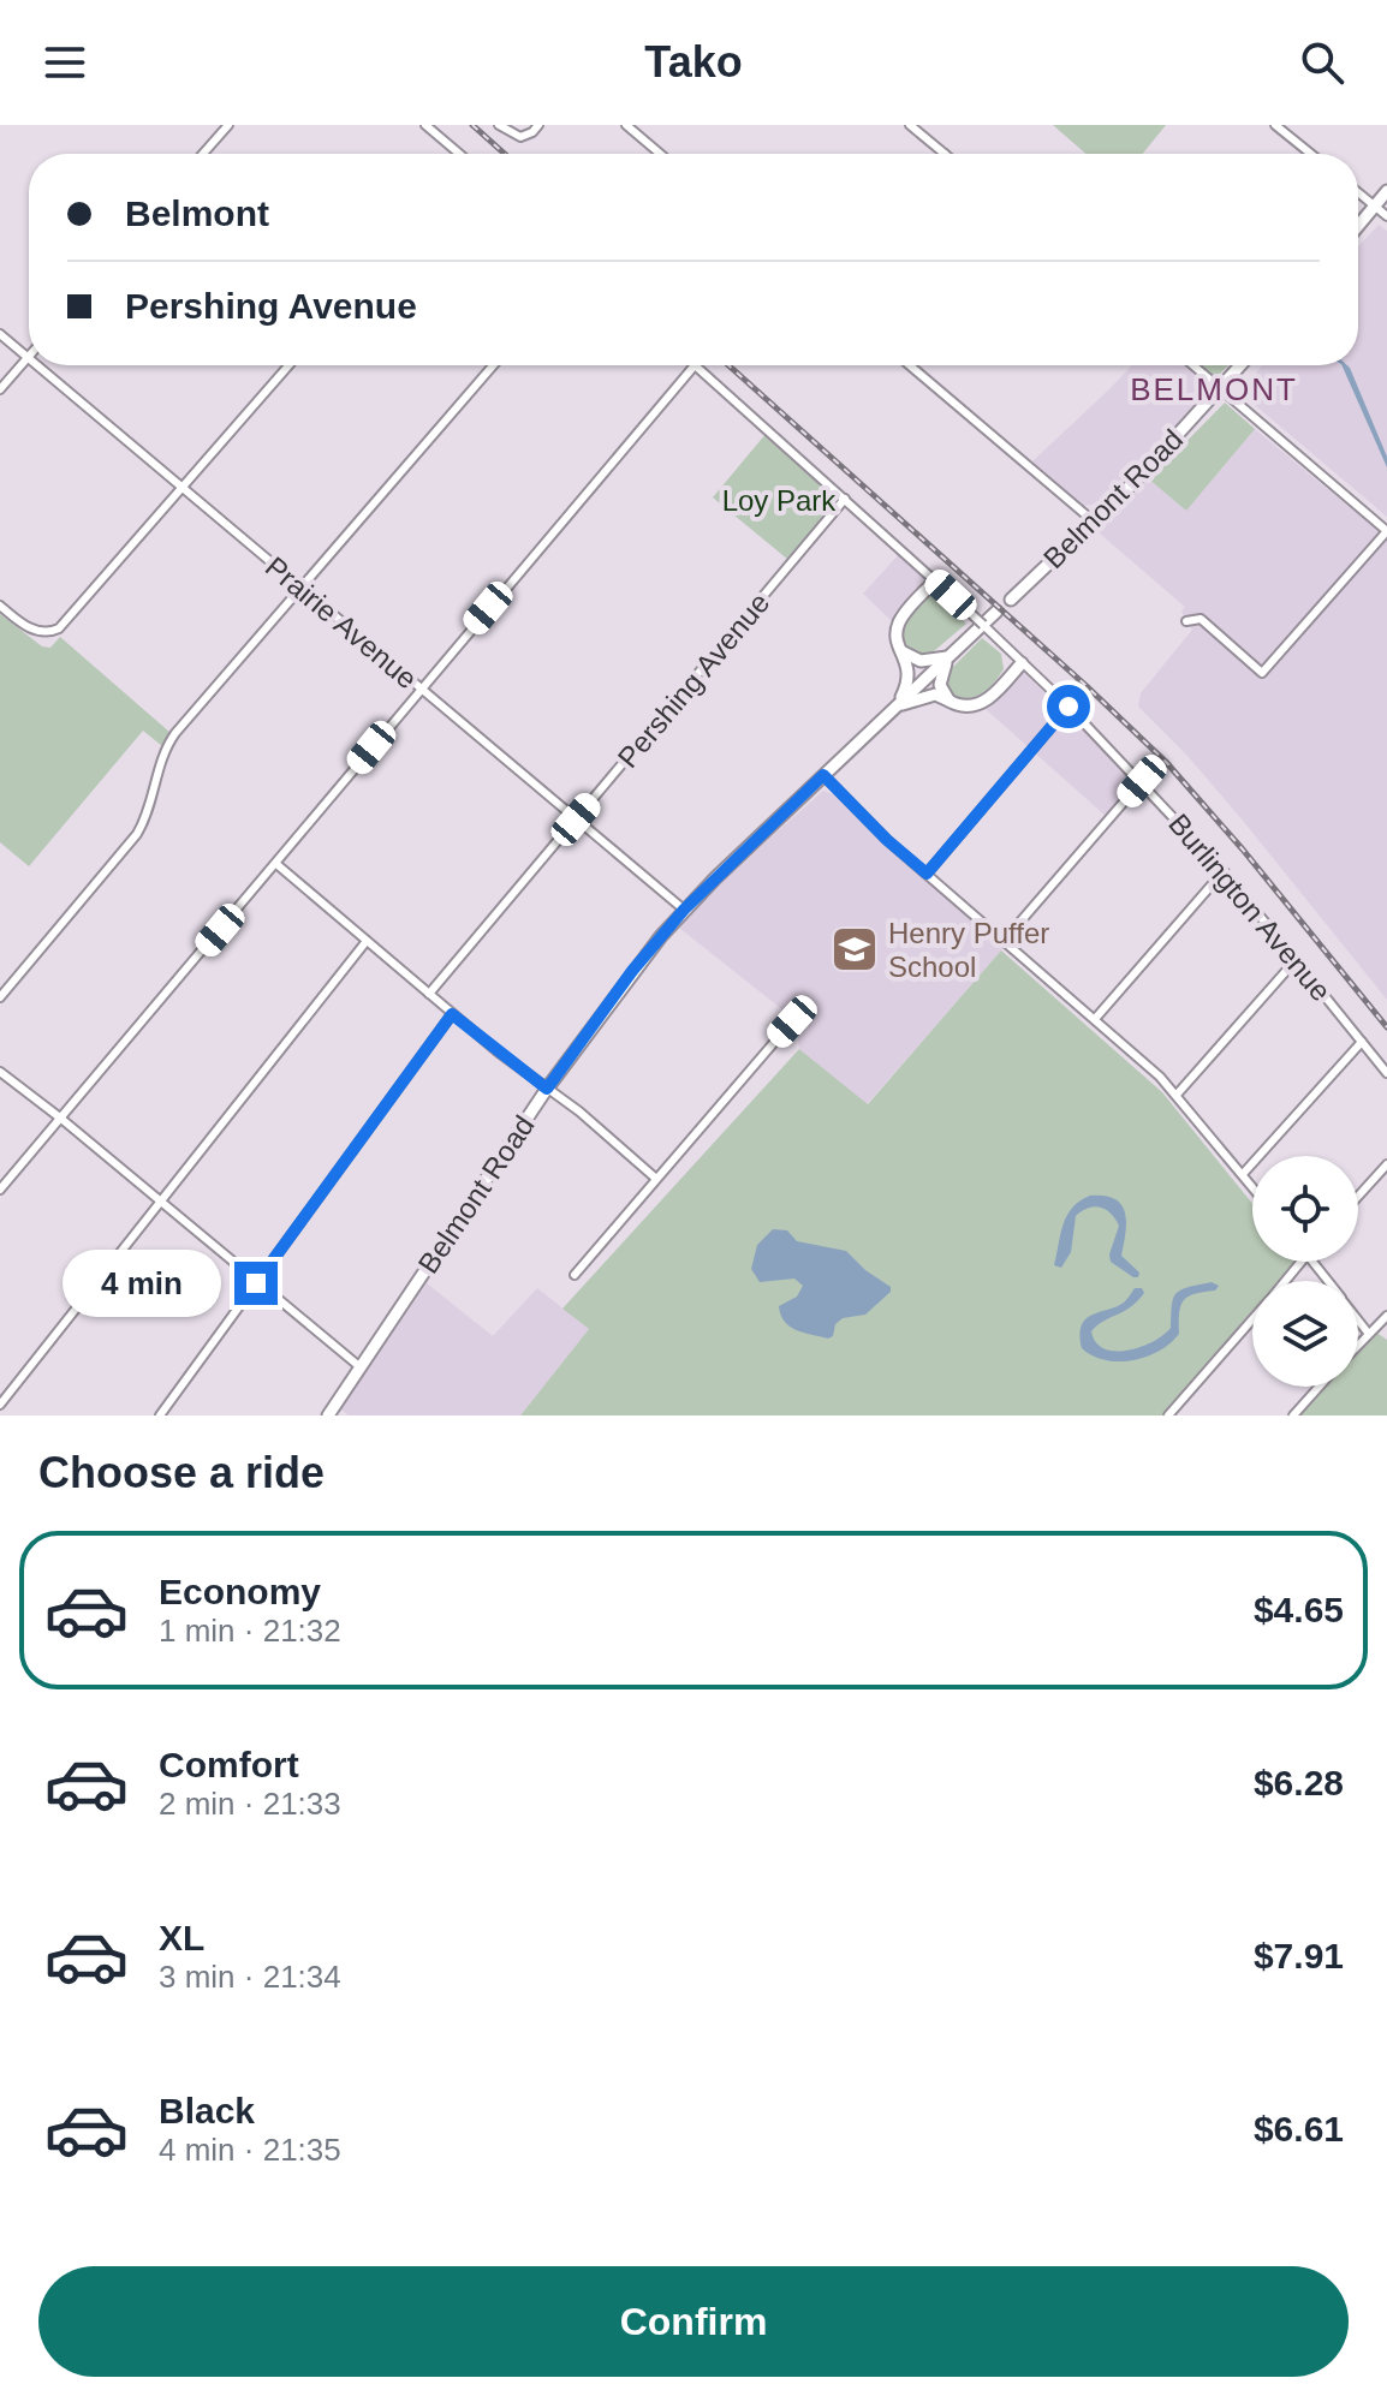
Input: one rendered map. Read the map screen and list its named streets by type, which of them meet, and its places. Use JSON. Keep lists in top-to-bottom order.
{
  "streets": {
    "main road": ["Belmont Road"],
    "street": ["Prairie Avenue", "Pershing Avenue", "Burlington Avenue"]
  },
  "crossings": [
    ["Belmont Road", "Prairie Avenue"],
    ["Prairie Avenue", "Pershing Avenue"],
    ["Pershing Avenue", "Burlington Avenue"]
  ],
  "districts": ["BELMONT"],
  "parks": ["Loy Park"],
  "places": {
    "school or university": ["Henry Puffer School"]
  },
  "page": {
    "header": "Tako",
    "banner": ["Belmont", "Pershing Avenue"],
    "bubble": "4 min",
    "heading": "Choose a ride",
    "list": [
      {
        "name": "Economy",
        "note": "1 min · 21:32",
        "value": "$4.65"
      },
      {
        "name": "Comfort",
        "note": "2 min · 21:33",
        "value": "$6.28"
      },
      {
        "name": "XL",
        "note": "3 min · 21:34",
        "value": "$7.91"
      },
      {
        "name": "Black",
        "note": "4 min · 21:35",
        "value": "$6.61"
      }
    ],
    "buttons": "Confirm"
  }
}
